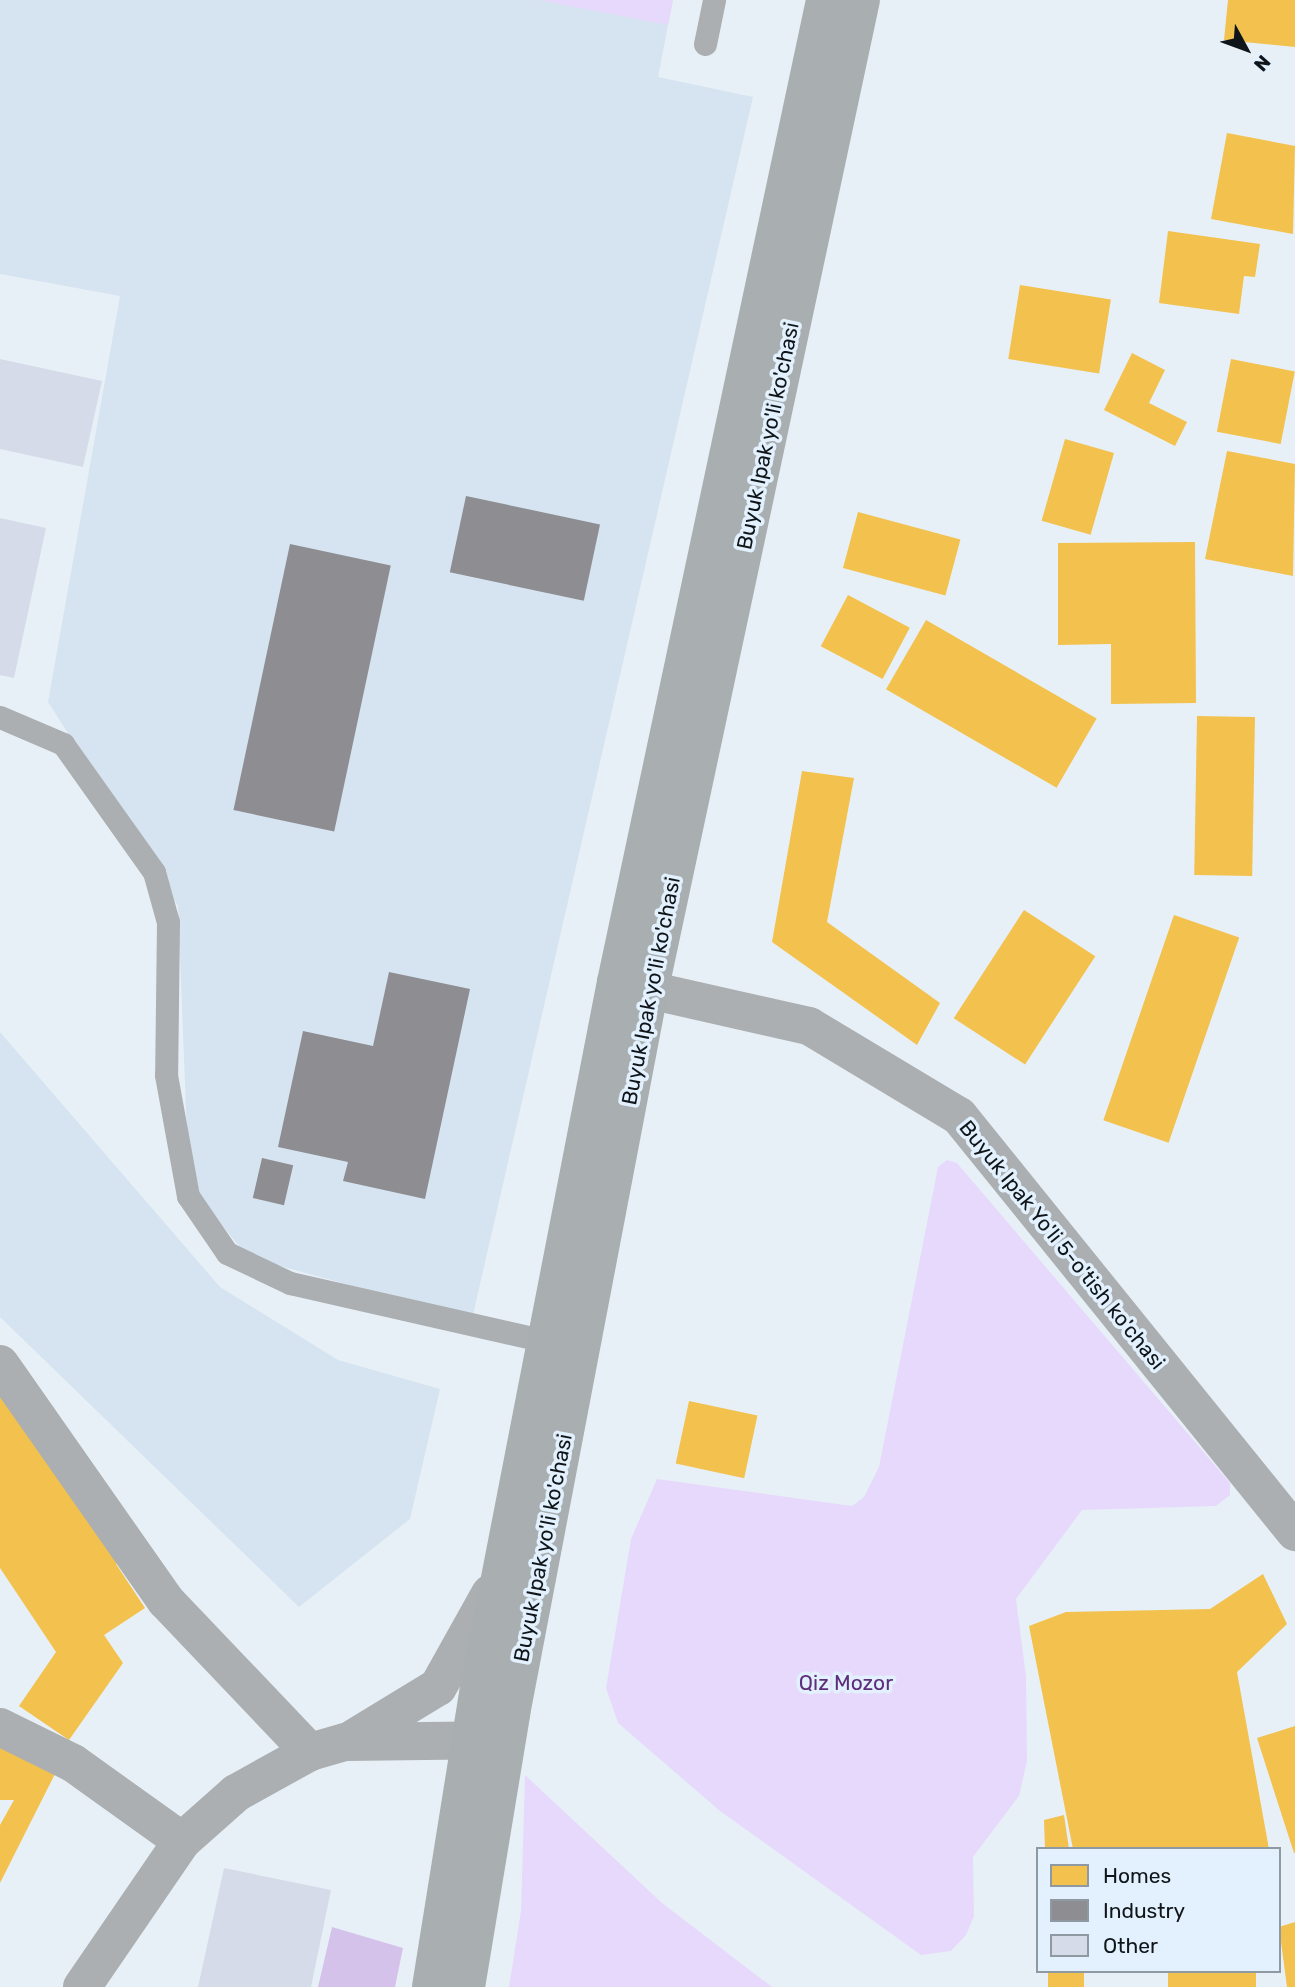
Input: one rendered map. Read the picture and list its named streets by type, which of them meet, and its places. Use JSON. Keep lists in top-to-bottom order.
{
  "streets": {
    "street": ["Buyuk Ipak yo'li ko'chasi", "Buyuk Ipak Yo'li 5-o'tish ko'chasi"]
  },
  "crossings": [
    ["Buyuk Ipak yo'li ko'chasi", "Buyuk Ipak Yo'li 5-o'tish ko'chasi"]
  ],
  "parks": ["Qiz Mozor"],
  "legend": ["Homes", "Industry", "Other"],
  "north": "bottom right"
}
